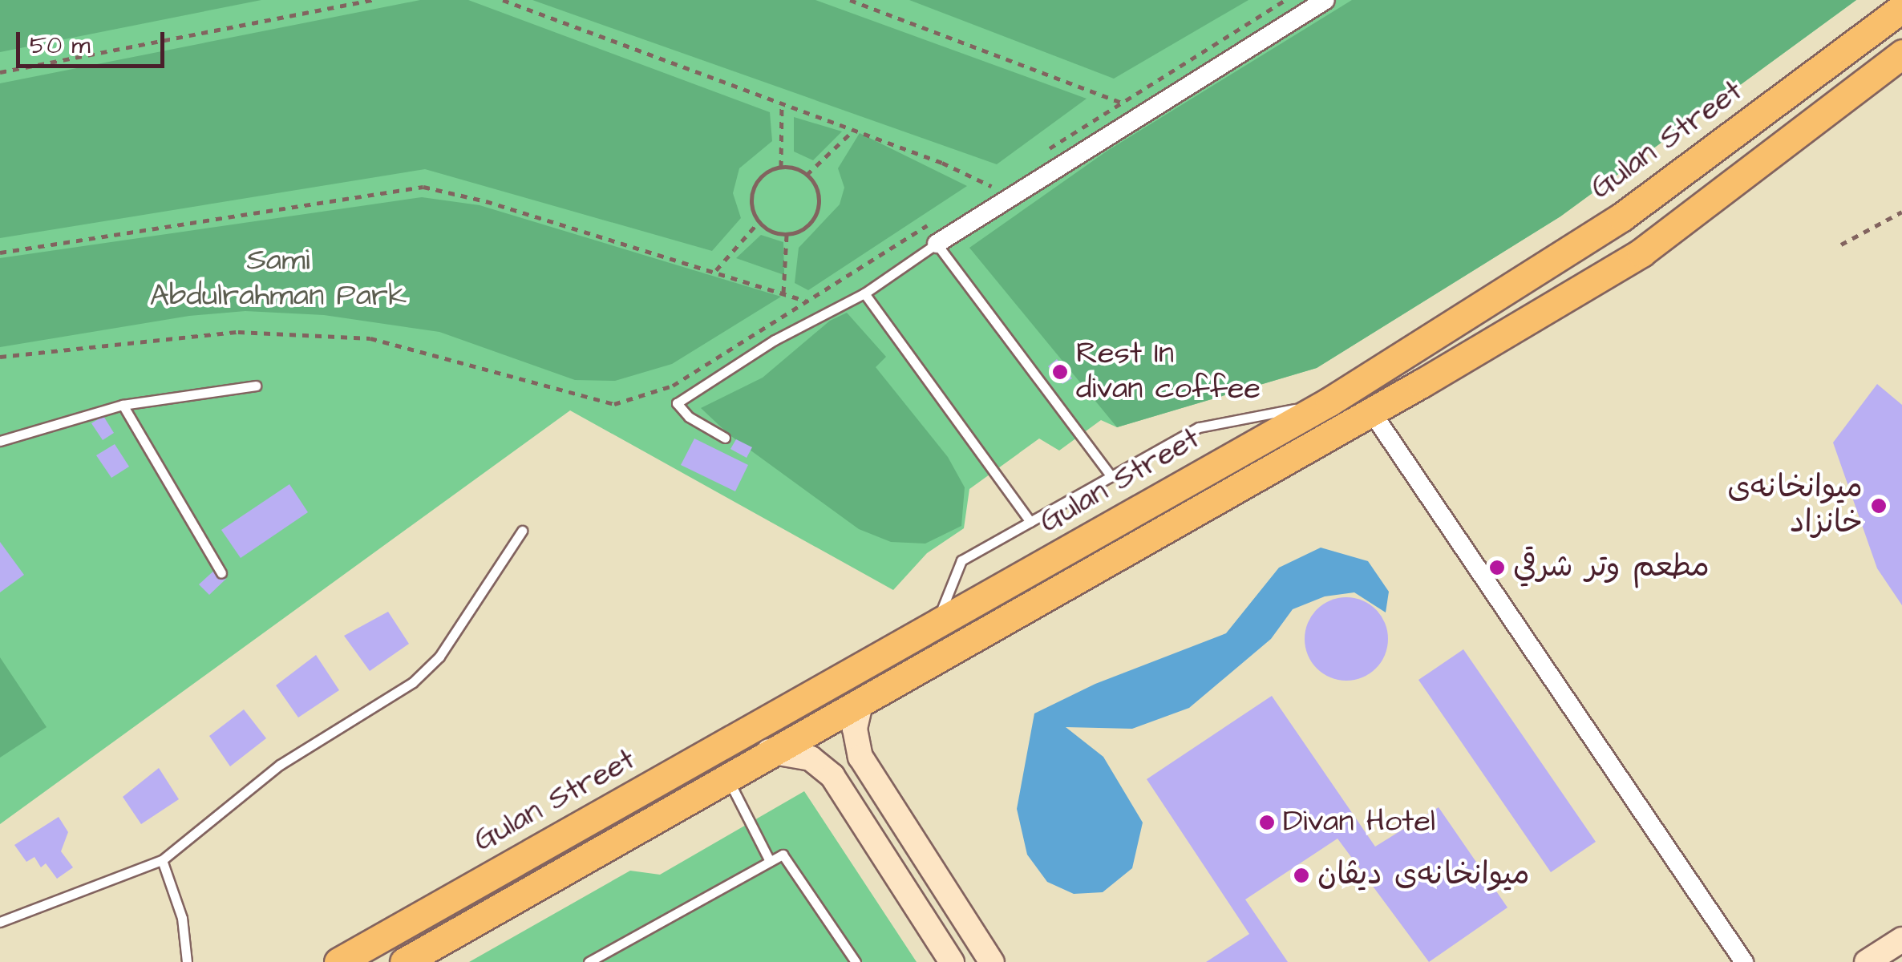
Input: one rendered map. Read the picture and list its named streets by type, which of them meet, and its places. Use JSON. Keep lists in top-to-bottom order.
{
  "streets": {
    "main road": ["Gulan Street"]
  },
  "parks": ["Sami Abdulrahman Park"],
  "places": [
    "Rest In divan coffee",
    "میوانخانەی خانزاد",
    "مطعم وتر شرقي",
    "Divan Hotel",
    "میوانخانەی دیڤان"
  ],
  "scale_bar": "50 m"
}
